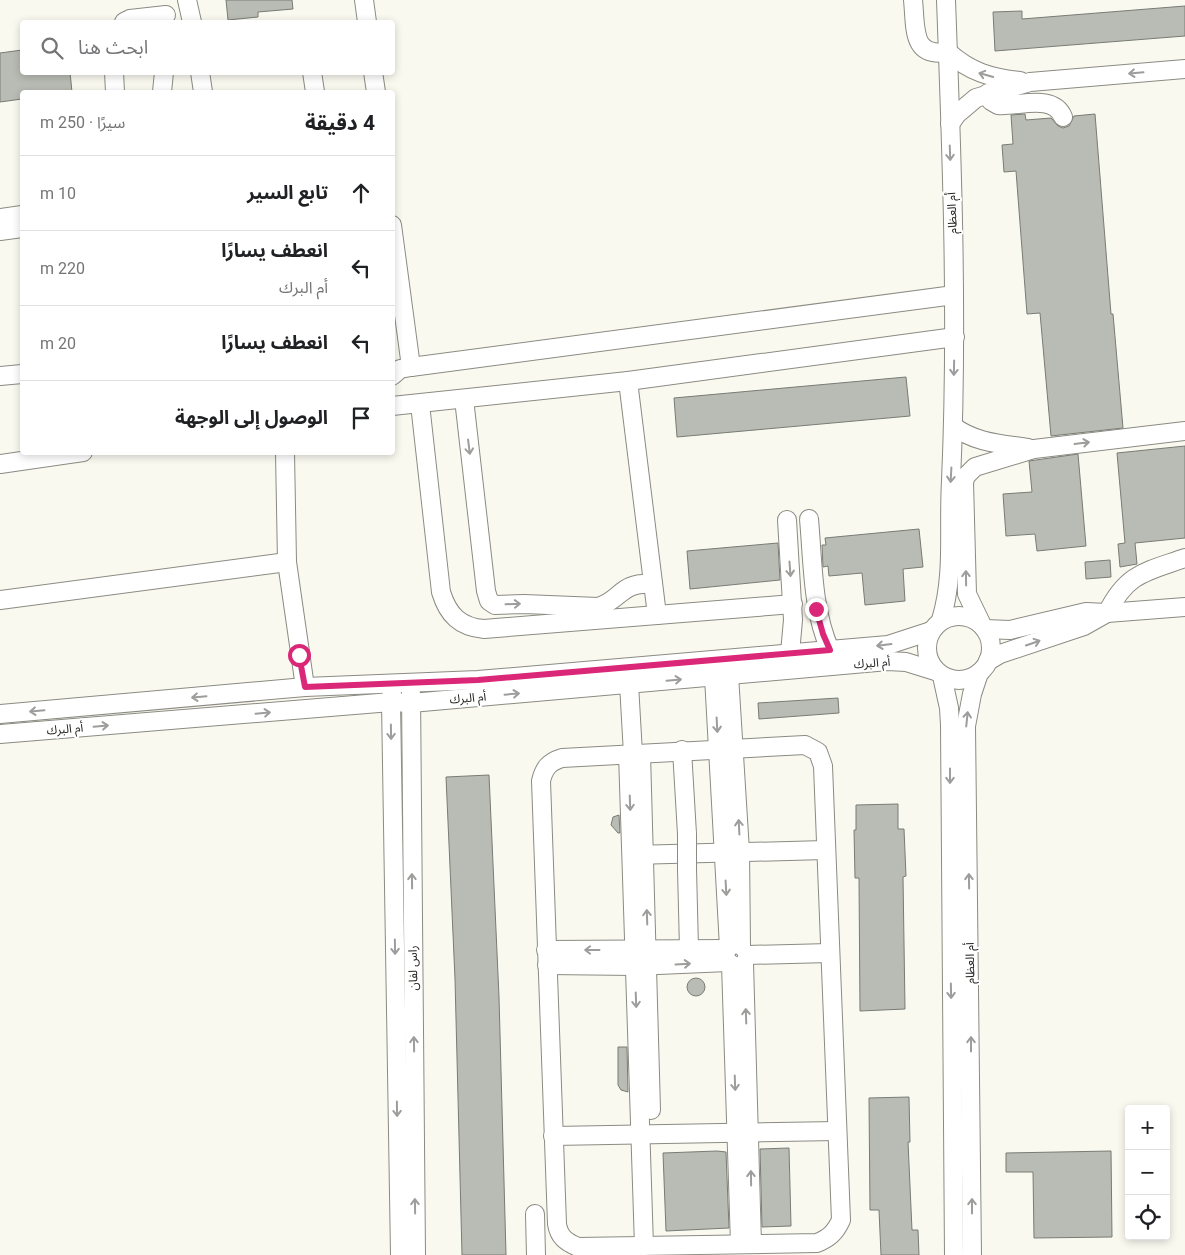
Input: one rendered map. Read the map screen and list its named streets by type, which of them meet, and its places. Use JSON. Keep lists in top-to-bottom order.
{
  "streets": {
    "street": ["أم العظام", "أم البرك", "راس لفان"]
  },
  "crossings": [
    ["أم العظام", "أم البرك"],
    ["أم البرك", "راس لفان"]
  ],
  "page": {
    "search": "ابحث هنا",
    "heading": ["4 دقيقة", "سيرًا · 250 m"],
    "list": [
      ["تابع السير", "10 m"],
      ["انعطف يسارًا", "أم البرك", "220 m"],
      ["انعطف يسارًا", "20 m"],
      "الوصول إلى الوجهة"
    ],
    "map_buttons": ["+", "−"]
  }
}
